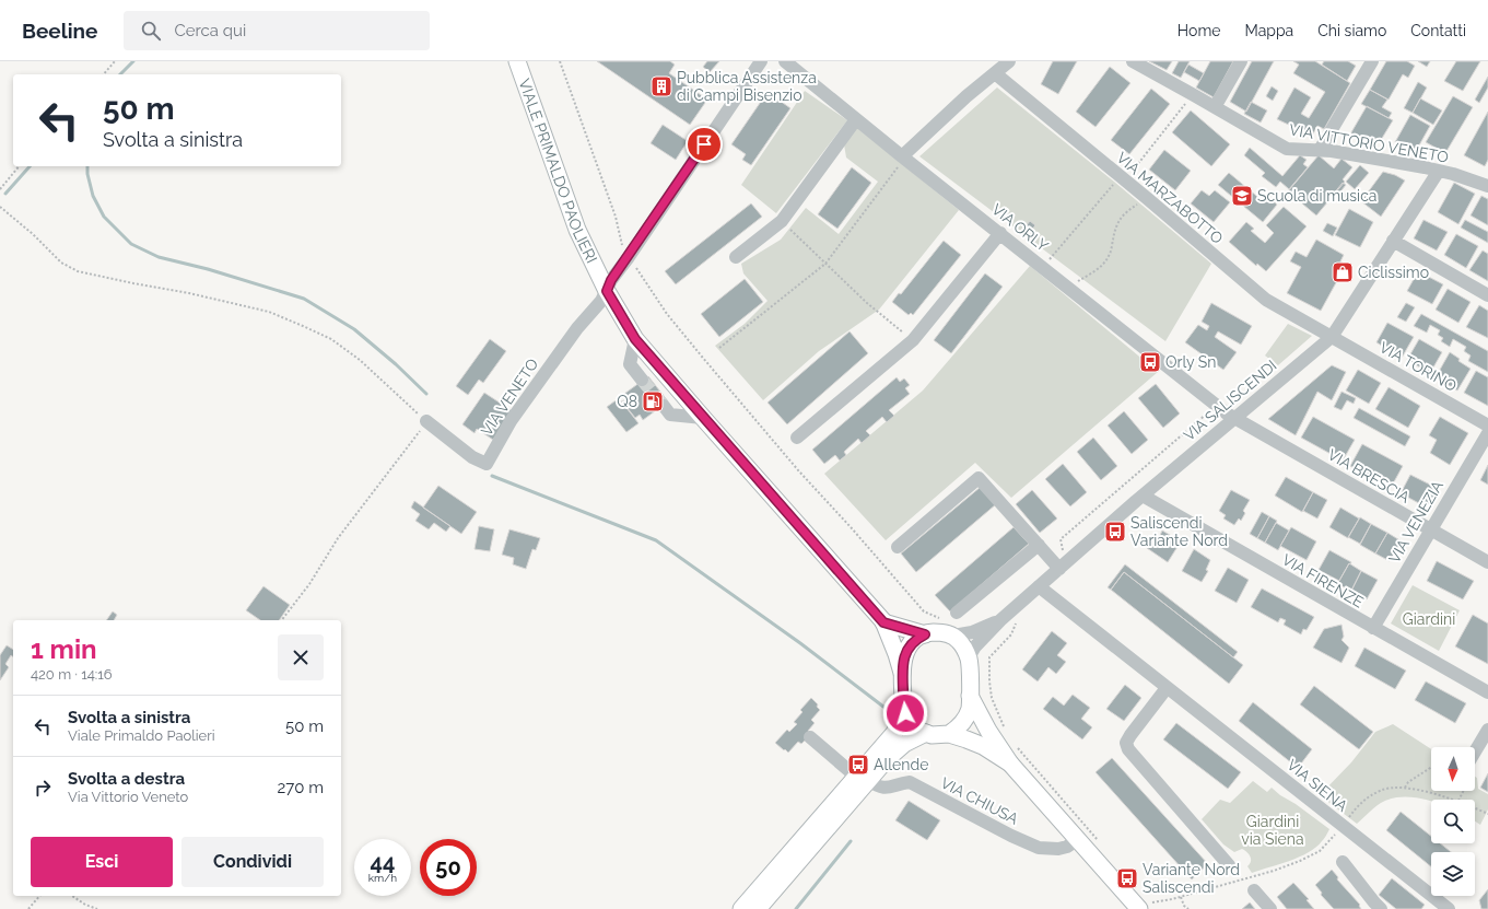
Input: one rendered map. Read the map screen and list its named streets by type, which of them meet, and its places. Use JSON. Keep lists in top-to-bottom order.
{
  "streets": {
    "main road": ["VIALE PRIMALDO PAOLIERI"],
    "street": [
      "VIA VITTORIO VENETO",
      "VIA MARZABOTTO",
      "VIA ORLY",
      "VIA TORINO",
      "VIA VENETO",
      "VIA SALISCENDI",
      "VIA BRESCIA",
      "VIA VENEZIA",
      "VIA FIRENZE",
      "VIA SIENA",
      "VIA CHIUSA"
    ]
  },
  "crossings": [
    ["VIA VITTORIO VENETO", "VIA SALISCENDI"],
    ["VIALE PRIMALDO PAOLIERI", "VIA VENETO"],
    ["VIALE PRIMALDO PAOLIERI", "VIA SALISCENDI"],
    ["VIA MARZABOTTO", "VIA TORINO"],
    ["VIA MARZABOTTO", "VIA SALISCENDI"],
    ["VIA ORLY", "VIA SALISCENDI"],
    ["VIA ORLY", "VIA BRESCIA"],
    ["VIA TORINO", "VIA SALISCENDI"],
    ["VIA SALISCENDI", "VIA BRESCIA"],
    ["VIA SALISCENDI", "VIA FIRENZE"],
    ["VIA SALISCENDI", "VIA SIENA"],
    ["VIA BRESCIA", "VIA VENEZIA"],
    ["VIA VENEZIA", "VIA FIRENZE"]
  ],
  "parks": ["Giardini", "Giardini via Siena"],
  "places": {
    "building": ["Pubblica Assistenza di Campi Bisenzio"],
    "school or university": ["Scuola di musica"],
    "shop": ["Ciclissimo"],
    "bus stop": [
      "Orly Sn",
      "Saliscendi Variante Nord",
      "Allende",
      "Variante Nord Saliscendi"
    ],
    "fuel station": ["Q8"]
  },
  "north": "bottom",
  "page": {
    "header": "Beeline",
    "search": "Cerca qui",
    "nav": [
      "Home",
      "Mappa",
      "Chi siamo",
      "Contatti"
    ],
    "turn": ["50 m", "Svolta a sinistra"],
    "heading": ["1 min", "420 m · 14:16"],
    "list": [
      {
        "name": "Svolta a sinistra",
        "note": "Viale Primaldo Paolieri",
        "value": "50 m"
      },
      {
        "name": "Svolta a destra",
        "note": "Via Vittorio Veneto",
        "value": "270 m"
      }
    ],
    "buttons": ["Esci", "Condividi"],
    "speed": "44 km/h",
    "limit": "50"
  }
}
